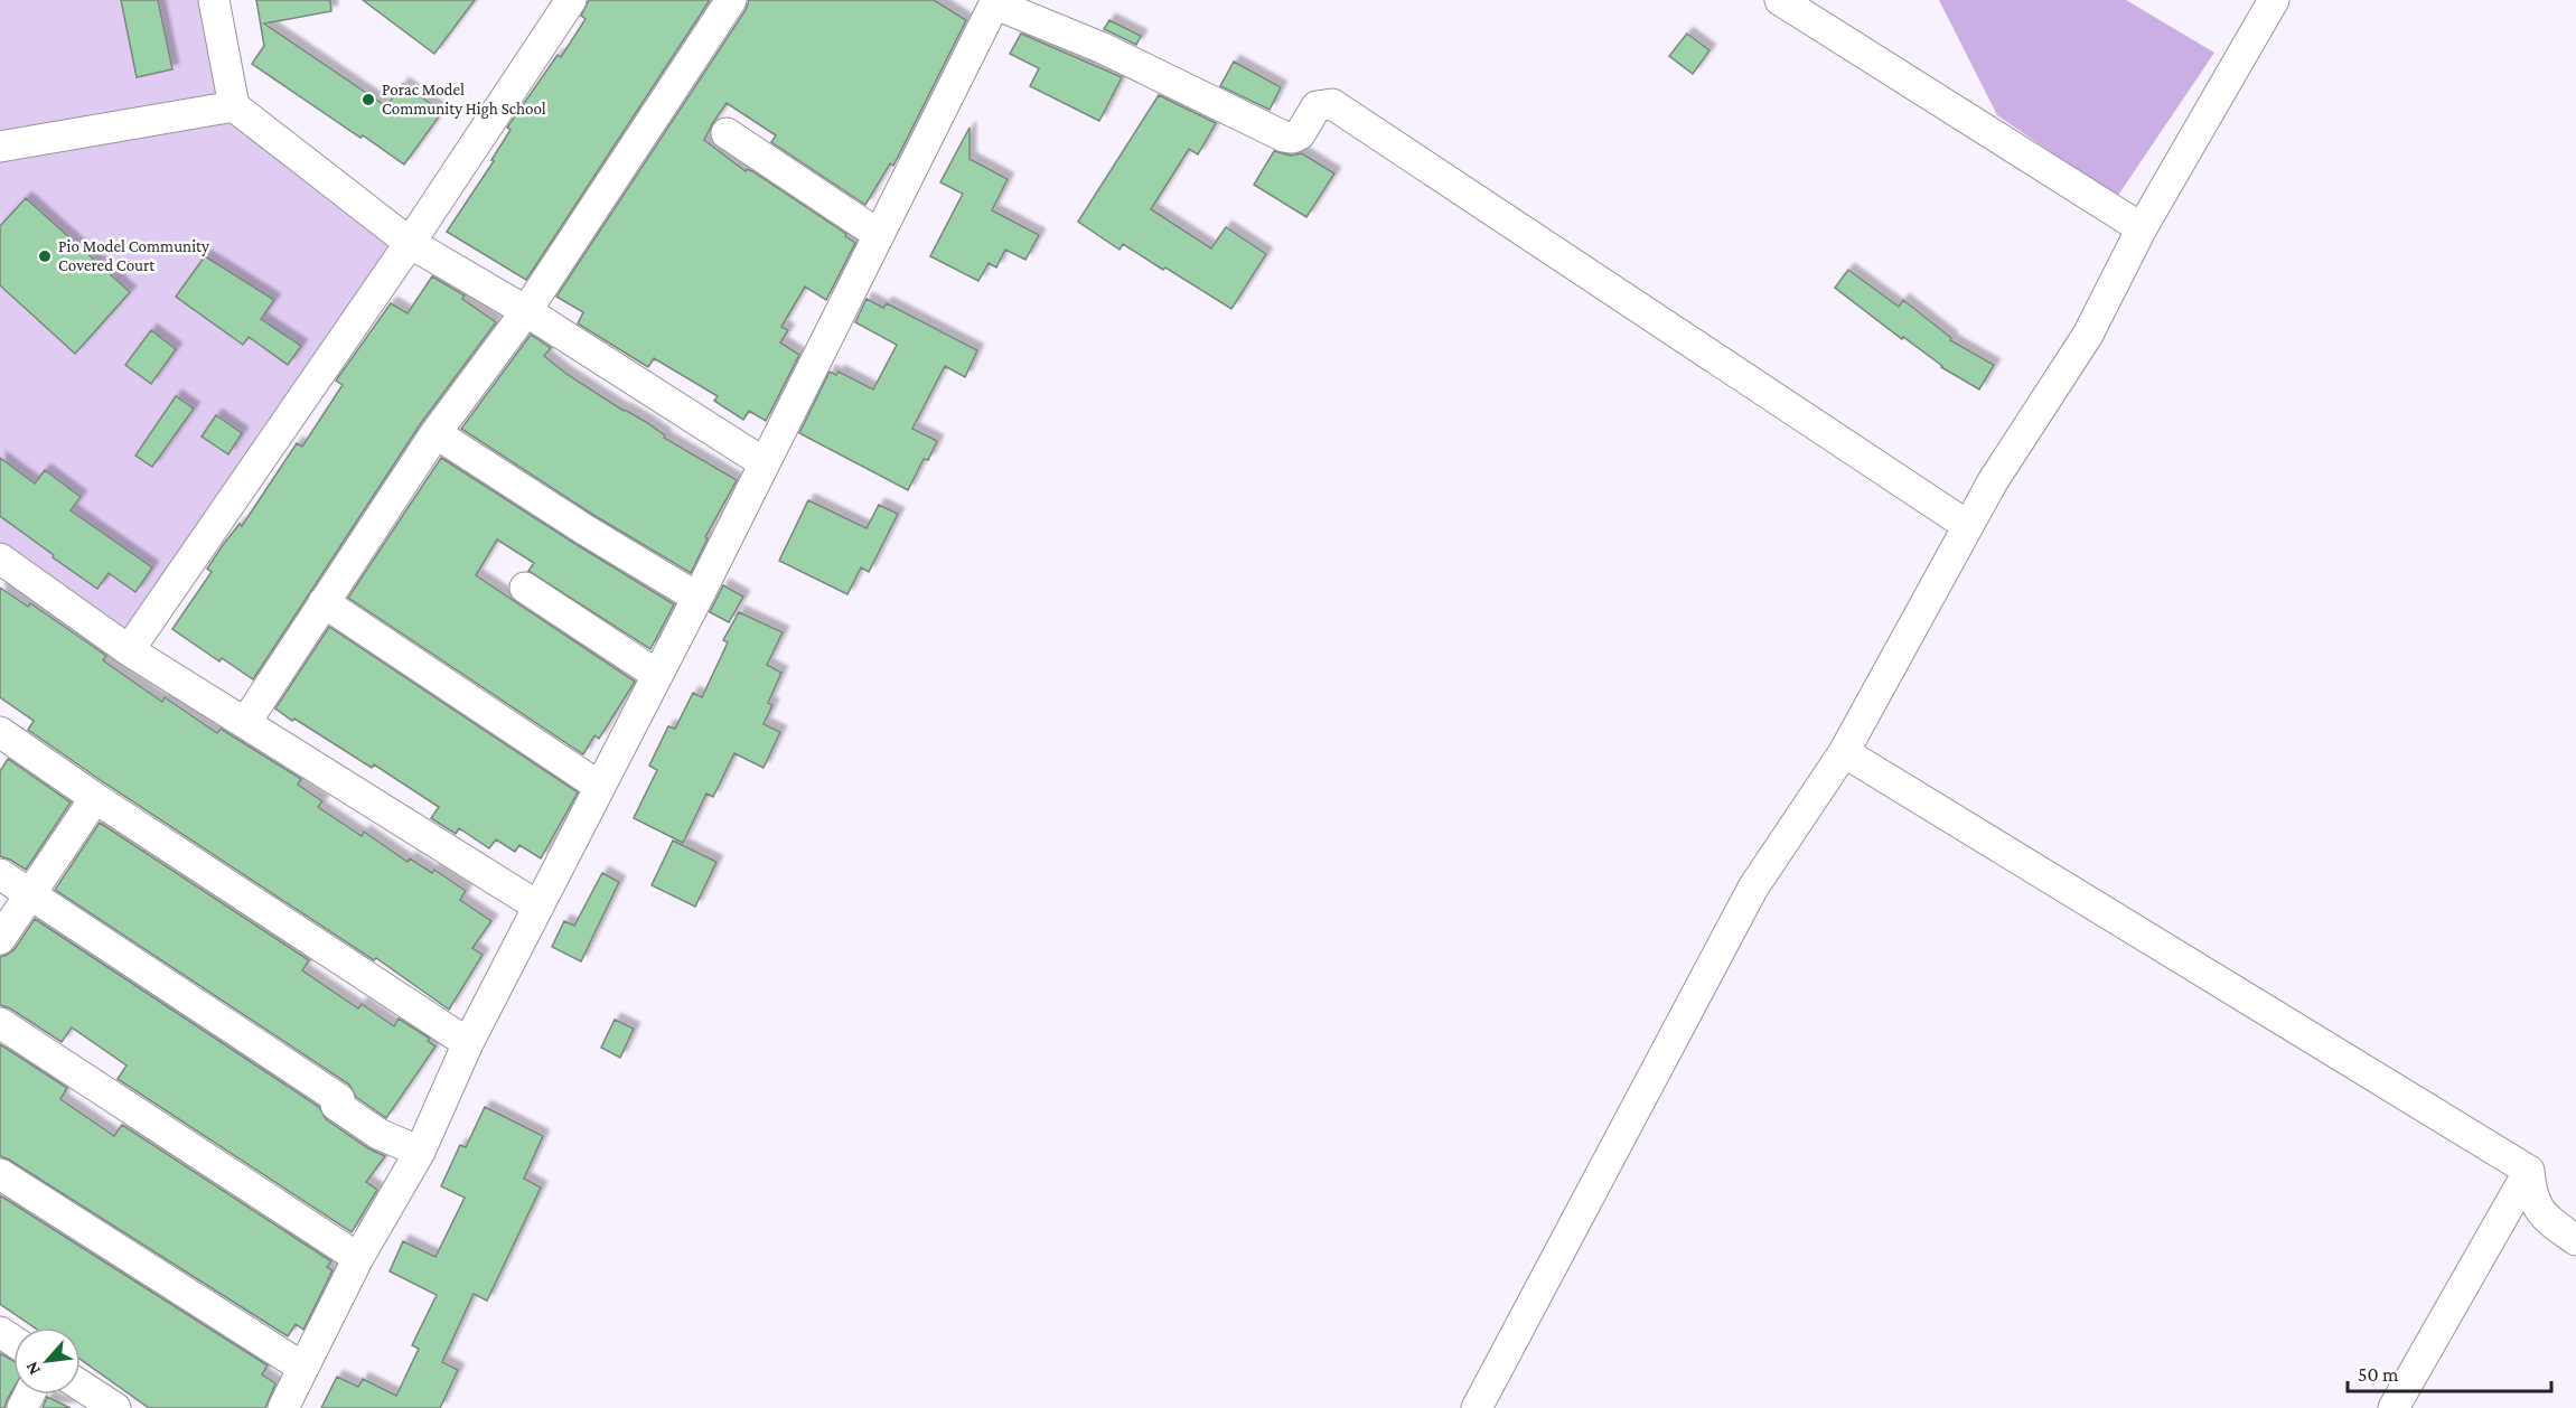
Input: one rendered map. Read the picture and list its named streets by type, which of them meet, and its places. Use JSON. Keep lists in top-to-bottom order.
{
  "places": ["Porac Model Community High School", "Pio Model Community Covered Court"],
  "scale_bar": "50 m",
  "north": "bottom left"
}
